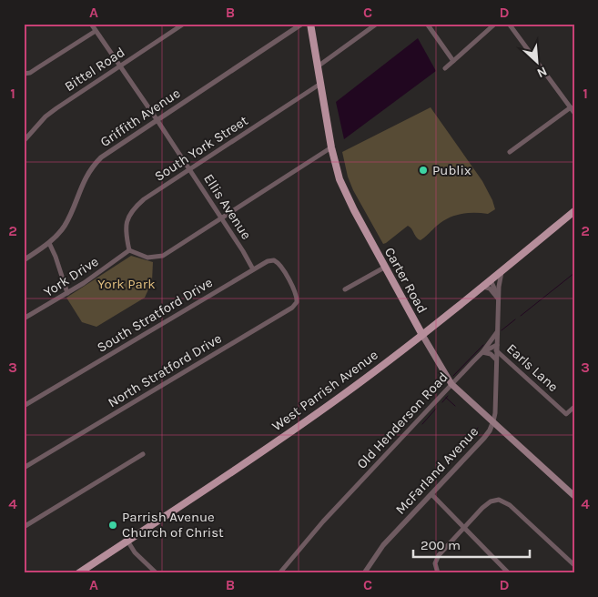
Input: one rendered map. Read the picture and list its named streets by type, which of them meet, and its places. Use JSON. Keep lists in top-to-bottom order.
{
  "streets": {
    "main road": ["Carter Road", "West Parrish Avenue"],
    "street": [
      "Bittel Road",
      "Griffith Avenue",
      "South York Street",
      "Ellis Avenue",
      "York Drive",
      "South Stratford Drive",
      "Earls Lane",
      "North Stratford Drive",
      "Old Henderson Road",
      "McFarland Avenue"
    ]
  },
  "crossings": [
    ["Bittel Road", "Ellis Avenue"],
    ["Griffith Avenue", "Ellis Avenue"],
    ["South York Street", "Ellis Avenue"],
    ["South York Street", "York Drive"],
    ["South York Street", "Carter Road"],
    ["Ellis Avenue", "South Stratford Drive"],
    ["Carter Road", "West Parrish Avenue"],
    ["Carter Road", "Old Henderson Road"],
    ["Carter Road", "McFarland Avenue"],
    ["South Stratford Drive", "North Stratford Drive"],
    ["Earls Lane", "McFarland Avenue"],
    ["Old Henderson Road", "McFarland Avenue"]
  ],
  "parks": ["York Park"],
  "places": ["Publix", "Parrish Avenue Church of Christ"],
  "scale_bar": "200 m",
  "north": "bottom right",
  "grid": {
    "columns": [
      "A",
      "B",
      "C",
      "D"
    ],
    "rows": [
      "1",
      "2",
      "3",
      "4"
    ]
  }
}
